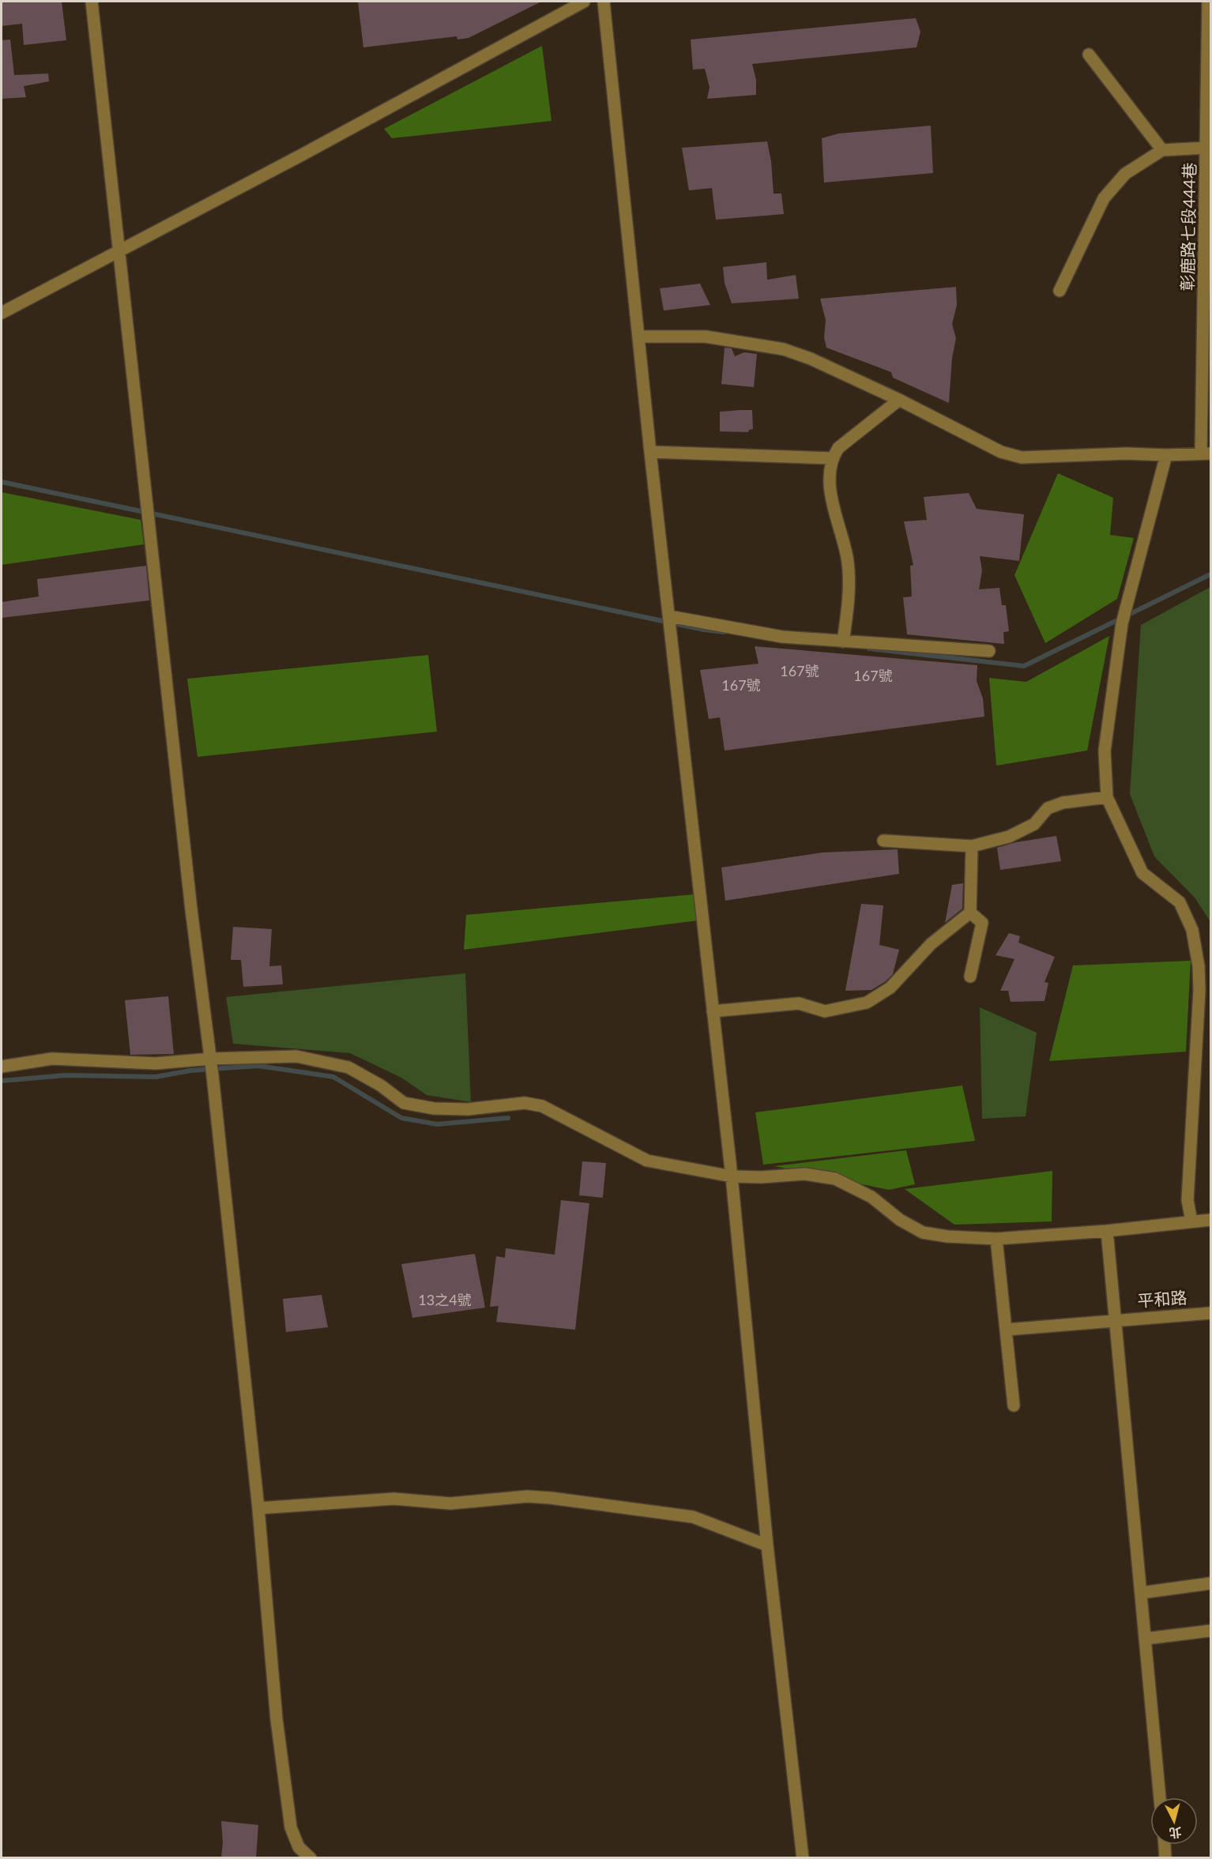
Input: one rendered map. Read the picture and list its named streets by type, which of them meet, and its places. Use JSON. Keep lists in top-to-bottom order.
{
  "streets": {
    "street": ["彰鹿路七段444巷", "平和路"]
  },
  "house_numbers": [
    "167號",
    "167號",
    "167號",
    "13之4號"
  ],
  "north": "bottom"
}
